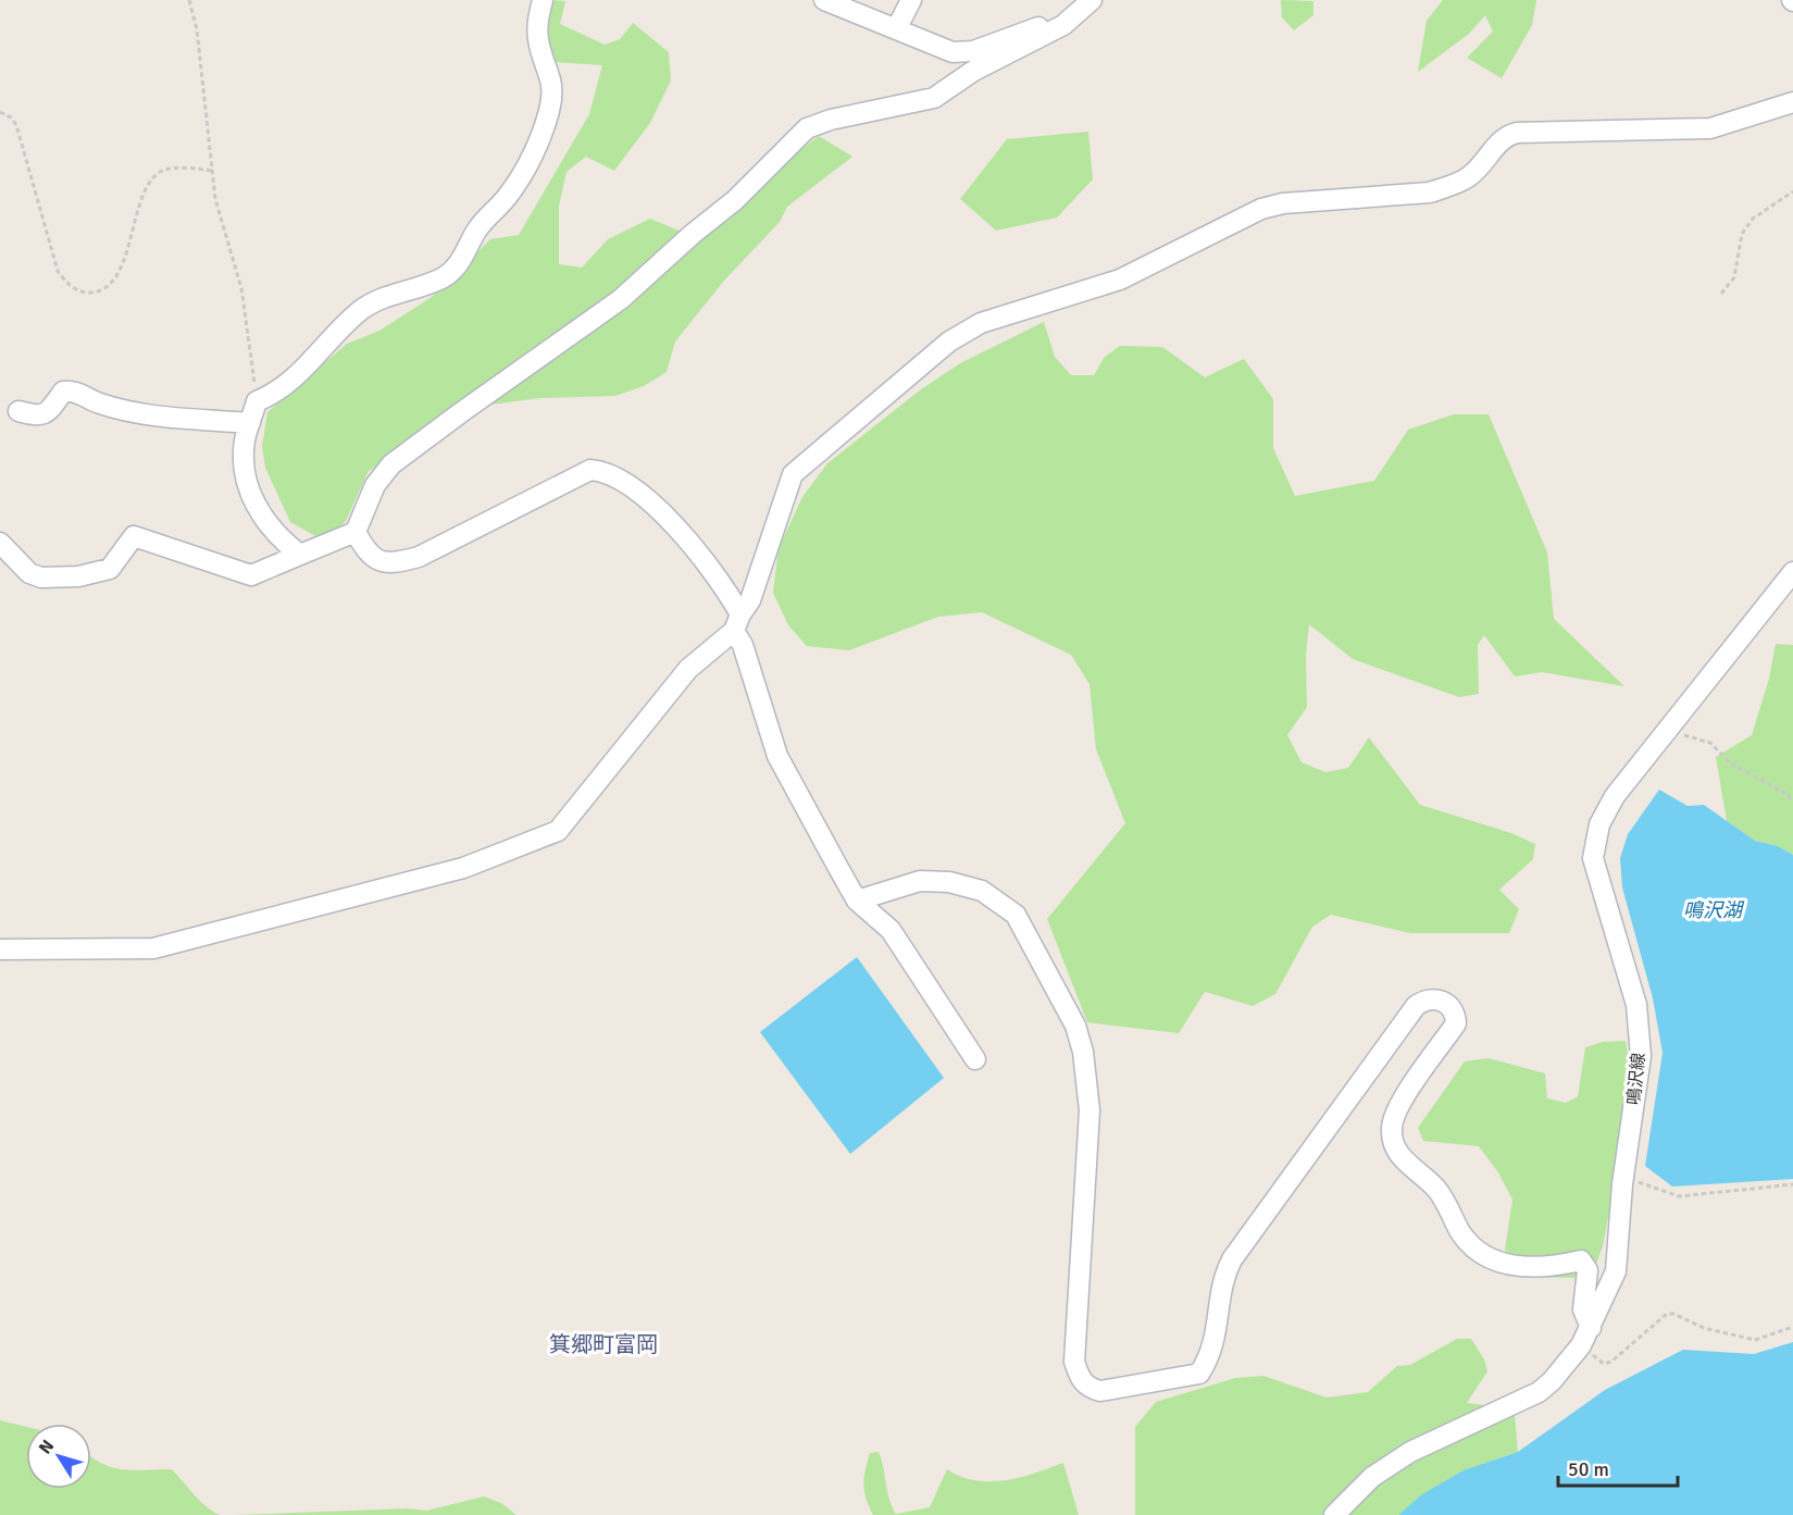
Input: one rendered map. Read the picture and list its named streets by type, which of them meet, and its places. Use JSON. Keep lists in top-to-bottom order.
{
  "streets": {
    "street": ["鳴沢線"]
  },
  "districts": ["箕郷町富岡"],
  "water": ["鳴沢湖"],
  "scale_bar": "50 m",
  "north": "top left"
}
